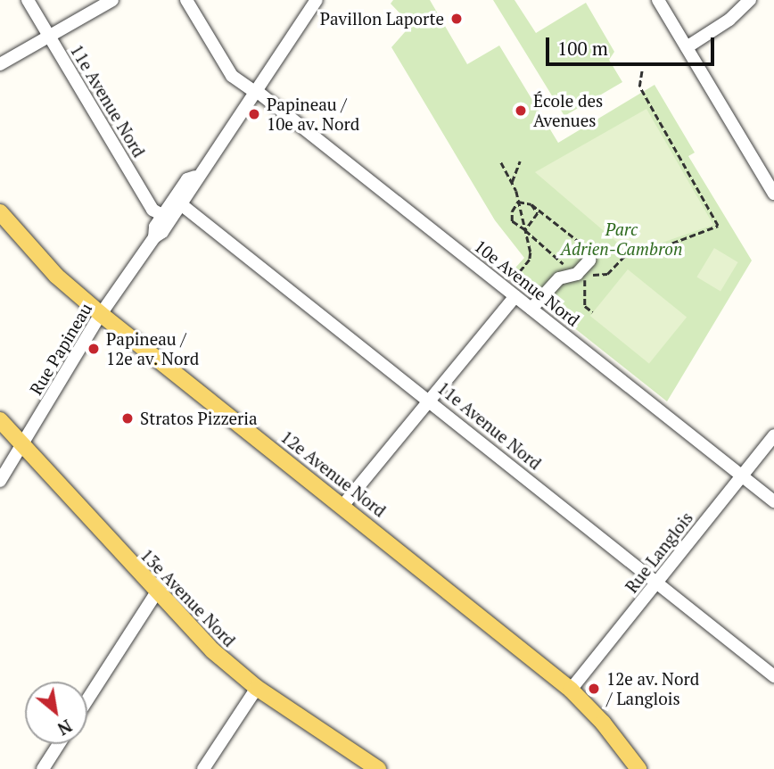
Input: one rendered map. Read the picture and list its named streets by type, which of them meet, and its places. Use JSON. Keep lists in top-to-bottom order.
{
  "streets": {
    "main road": ["12e Avenue Nord", "13e Avenue Nord"],
    "street": [
      "11e Avenue Nord",
      "10e Avenue Nord",
      "Rue Papineau",
      "Rue Langlois"
    ]
  },
  "crossings": [
    ["11e Avenue Nord", "Rue Papineau"],
    ["11e Avenue Nord", "Rue Langlois"],
    ["10e Avenue Nord", "Rue Papineau"],
    ["10e Avenue Nord", "Rue Langlois"],
    ["Rue Papineau", "12e Avenue Nord"],
    ["Rue Papineau", "13e Avenue Nord"],
    ["12e Avenue Nord", "Rue Langlois"]
  ],
  "parks": ["Parc Adrien-Cambron"],
  "places": [
    "Pavillon Laporte",
    "École des Avenues",
    "Papineau / 10e av. Nord",
    "Papineau / 12e av. Nord",
    "Stratos Pizzeria",
    "12e av. Nord / Langlois"
  ],
  "scale_bar": "100 m",
  "north": "bottom right"
}
